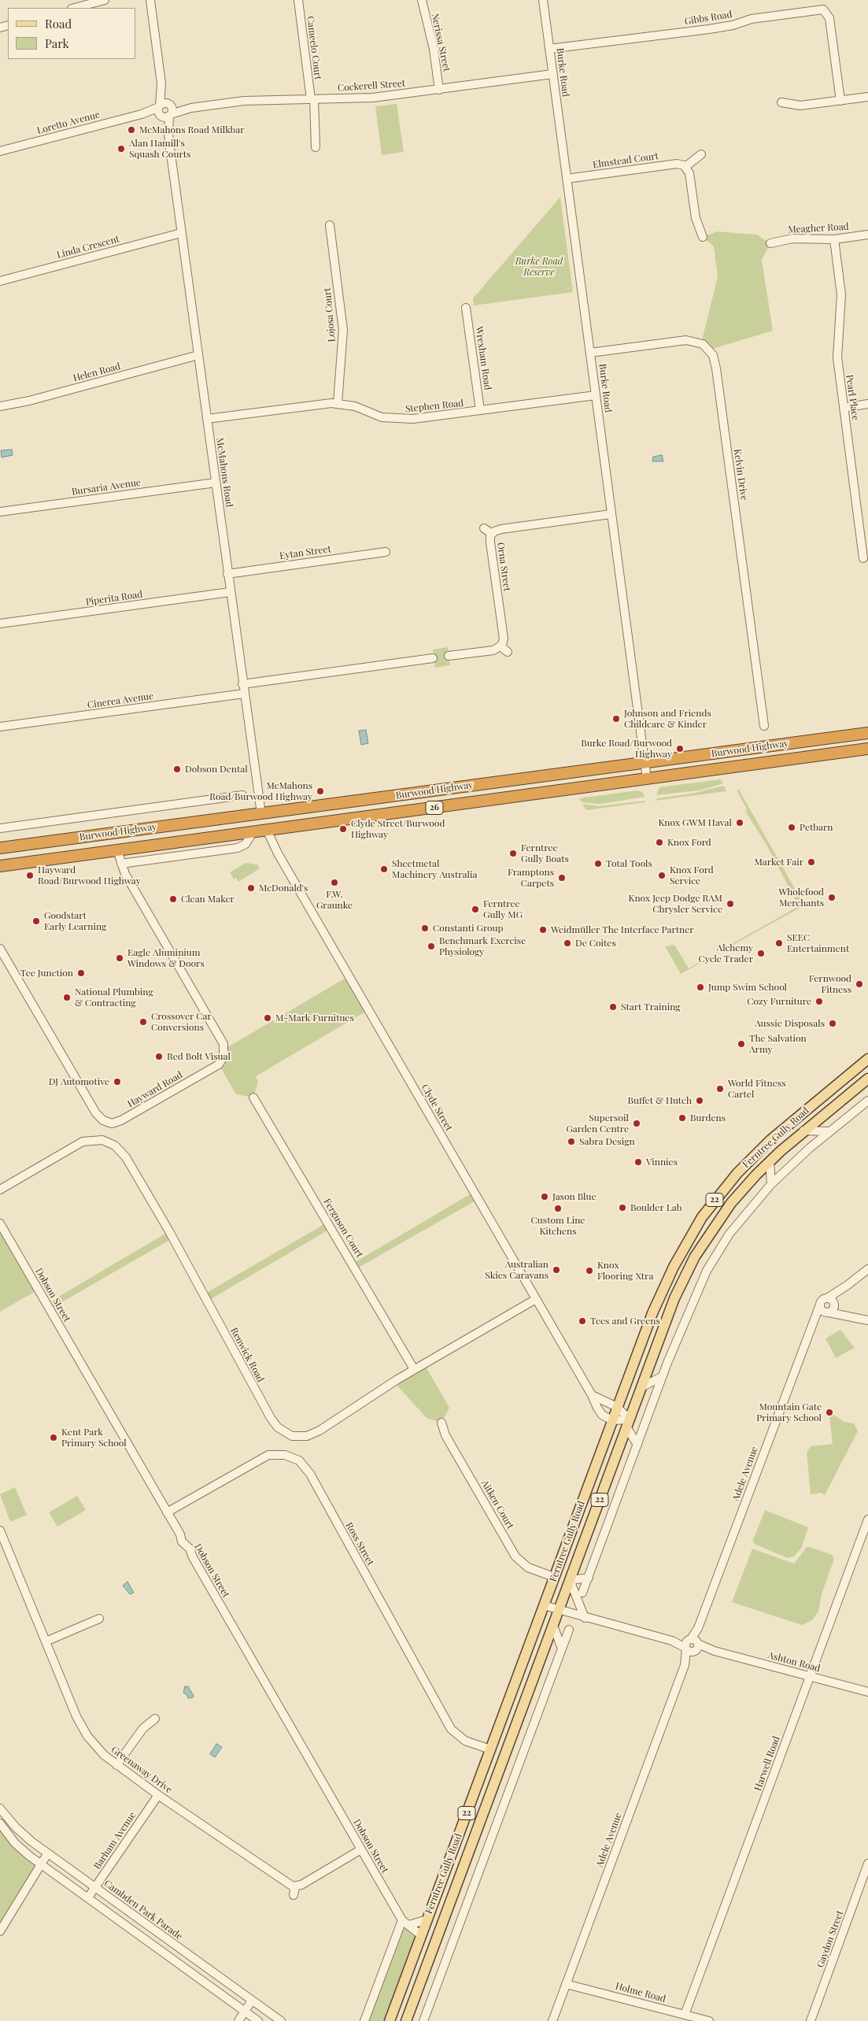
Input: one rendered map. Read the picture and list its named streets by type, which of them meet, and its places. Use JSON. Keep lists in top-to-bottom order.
{
  "streets": {
    "highway": ["Burwood Highway", "26"],
    "main road": ["Ferntree Gully Road", "22"],
    "street": [
      "Gibbs Road",
      "Nerissa Street",
      "Cameelo Court",
      "Burke Road",
      "Cockerell Street",
      "Loretto Avenue",
      "Elmstead Court",
      "Meagher Road",
      "Linda Crescent",
      "Lojosa Court",
      "Wrexham Road",
      "Helen Road",
      "Pearl Place",
      "Stephen Road",
      "McMahons Road",
      "Kelvin Drive",
      "Bursaria Avenue",
      "Eytan Street",
      "Orna Street",
      "Piperita Road",
      "Cinerea Avenue",
      "Hayward Road",
      "Clyde Street",
      "Ferguson Court",
      "Dobson Street",
      "Renwick Road",
      "Adele Avenue",
      "Aitken Court",
      "Ross Street",
      "Ashton Road",
      "Harwell Road",
      "Greenaway Drive",
      "Barham Avenue",
      "Cambden Park Parade",
      "Gaydon Street",
      "Holme Road"
    ]
  },
  "crossings": [
    ["Gibbs Road", "Burke Road"],
    ["Nerissa Street", "Cockerell Street"],
    ["Cameelo Court", "Cockerell Street"],
    ["Burke Road", "Cockerell Street"],
    ["Burke Road", "Elmstead Court"],
    ["Burke Road", "Stephen Road"],
    ["Burke Road", "Kelvin Drive"],
    ["Burke Road", "Orna Street"],
    ["Burke Road", "Burwood Highway"],
    ["Cockerell Street", "Loretto Avenue"],
    ["Cockerell Street", "McMahons Road"],
    ["Loretto Avenue", "McMahons Road"],
    ["Meagher Road", "Pearl Place"],
    ["Linda Crescent", "McMahons Road"],
    ["Lojosa Court", "Stephen Road"],
    ["Wrexham Road", "Stephen Road"],
    ["Helen Road", "McMahons Road"],
    ["Stephen Road", "McMahons Road"],
    ["McMahons Road", "Bursaria Avenue"],
    ["McMahons Road", "Eytan Street"],
    ["McMahons Road", "Piperita Road"],
    ["McMahons Road", "Cinerea Avenue"],
    ["McMahons Road", "Burwood Highway"],
    ["Burwood Highway", "Hayward Road"],
    ["Burwood Highway", "Clyde Street"],
    ["Clyde Street", "Ferntree Gully Road"],
    ["Clyde Street", "Renwick Road"],
    ["Ferntree Gully Road", "Dobson Street"],
    ["Ferntree Gully Road", "Aitken Court"],
    ["Ferntree Gully Road", "Ross Street"],
    ["Ferntree Gully Road", "Ashton Road"],
    ["Ferguson Court", "Renwick Road"],
    ["Dobson Street", "Ross Street"],
    ["Adele Avenue", "Ashton Road"],
    ["Adele Avenue", "Holme Road"],
    ["Ashton Road", "Harwell Road"],
    ["Harwell Road", "Holme Road"],
    ["Greenaway Drive", "Barham Avenue"],
    ["Barham Avenue", "Cambden Park Parade"]
  ],
  "parks": ["Burke Road Reserve"],
  "places": [
    "McMahons Road Milkbar",
    "Alan Hamill's Squash Courts",
    "Johnson and Friends Childcare & Kinder",
    "Burke Road/Burwood Highway",
    "Dobson Dental",
    "McMahons Road/Burwood Highway",
    "Knox GWM Haval",
    "Petbarn",
    "Clyde Street/Burwood Highway",
    "Knox Ford",
    "Ferntree Gully Boats",
    "Market Fair",
    "Total Tools",
    "Sheetmetal Machinery Australia",
    "Hayward Road/Burwood Highway",
    "Knox Ford Service",
    "Framptons Carpets",
    "F.W. Graunke",
    "McDonald's",
    "Wholefood Merchants",
    "Clean Maker",
    "Knox Jeep Dodge RAM Chrysler Service",
    "Ferntree Gully MG",
    "Goodstart Early Learning",
    "Constanti Group",
    "Weidmüller The Interface Partner",
    "De Coites",
    "SEEC Entertainment",
    "Benchmark Exercise Physiology",
    "Alchemy Cycle Trader",
    "Eagle Aluminium Windows & Doors",
    "Tee Junction",
    "Fernwood Fitness",
    "Jump Swim School",
    "National Plumbing & Contracting",
    "Cozy Furniture",
    "Start Training",
    "M-Mark Furnitues",
    "Crossover Car Conversions",
    "Aussie Disposals",
    "The Salvation Army",
    "Red Bolt Visual",
    "DJ Automotive",
    "World Fitness Cartel",
    "Buffet & Hutch",
    "Burdens",
    "Supersoil Garden Centre",
    "Sabra Design",
    "Vinnies",
    "Jason Blue",
    "Boulder Lab",
    "Custom Line Kitchens",
    "Australian Skies Caravans",
    "Knox Flooring Xtra",
    "Tees and Greens",
    "Mountain Gate Primary School",
    "Kent Park Primary School"
  ],
  "legend": ["Road", "Park"]
}
